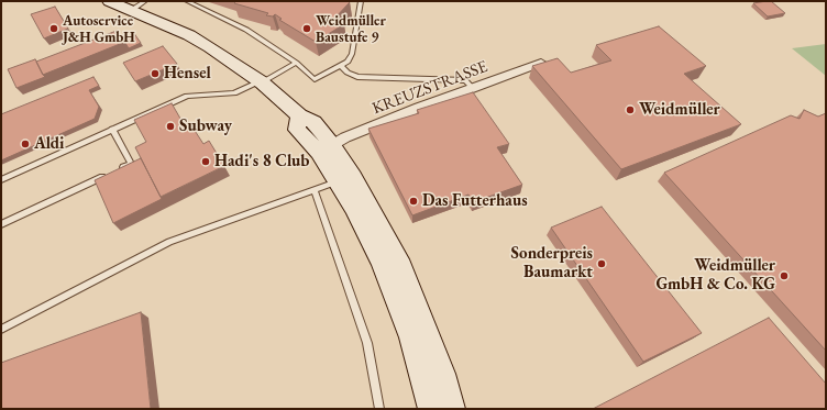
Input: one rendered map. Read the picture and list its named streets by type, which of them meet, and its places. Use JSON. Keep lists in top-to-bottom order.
{
  "streets": {
    "street": ["KREUZSTRASSE"]
  },
  "places": [
    "Autoservice J&H GmbH",
    "Weidmüller Baustufe 9",
    "Hensel",
    "Weidmüller",
    "Subway",
    "Aldi",
    "Hadi's 8 Club",
    "Das Futterhaus",
    "Sonderpreis Baumarkt",
    "Weidmüller GmbH & Co. KG"
  ]
}
